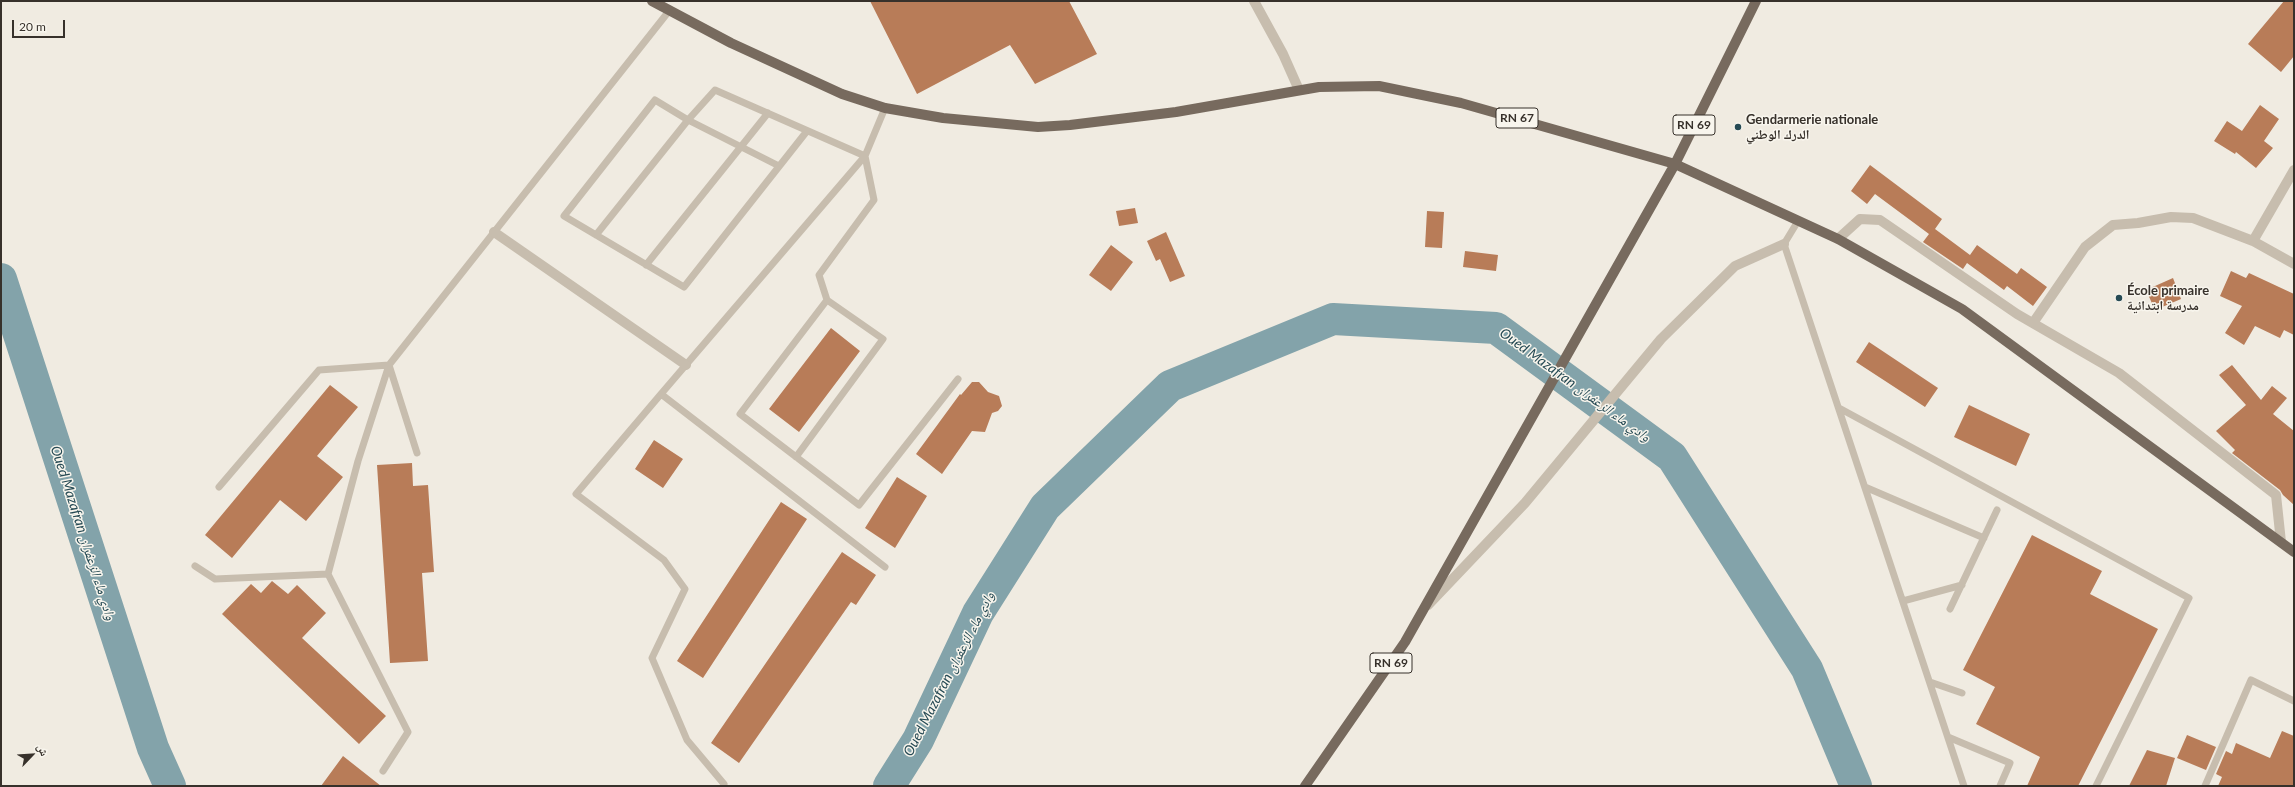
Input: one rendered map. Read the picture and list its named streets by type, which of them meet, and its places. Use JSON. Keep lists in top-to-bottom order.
{
  "streets": {
    "main road": ["RN 67", "RN 69"]
  },
  "crossings": [
    ["RN 67", "RN 69"]
  ],
  "water": ["Oued Mazafran وادي ماء الزعفران"],
  "places": ["Gendarmerie nationale الدرك الوطني", "École primaire مدرسة ابتدائية"],
  "scale_bar": "20 m",
  "north": "top right"
}
